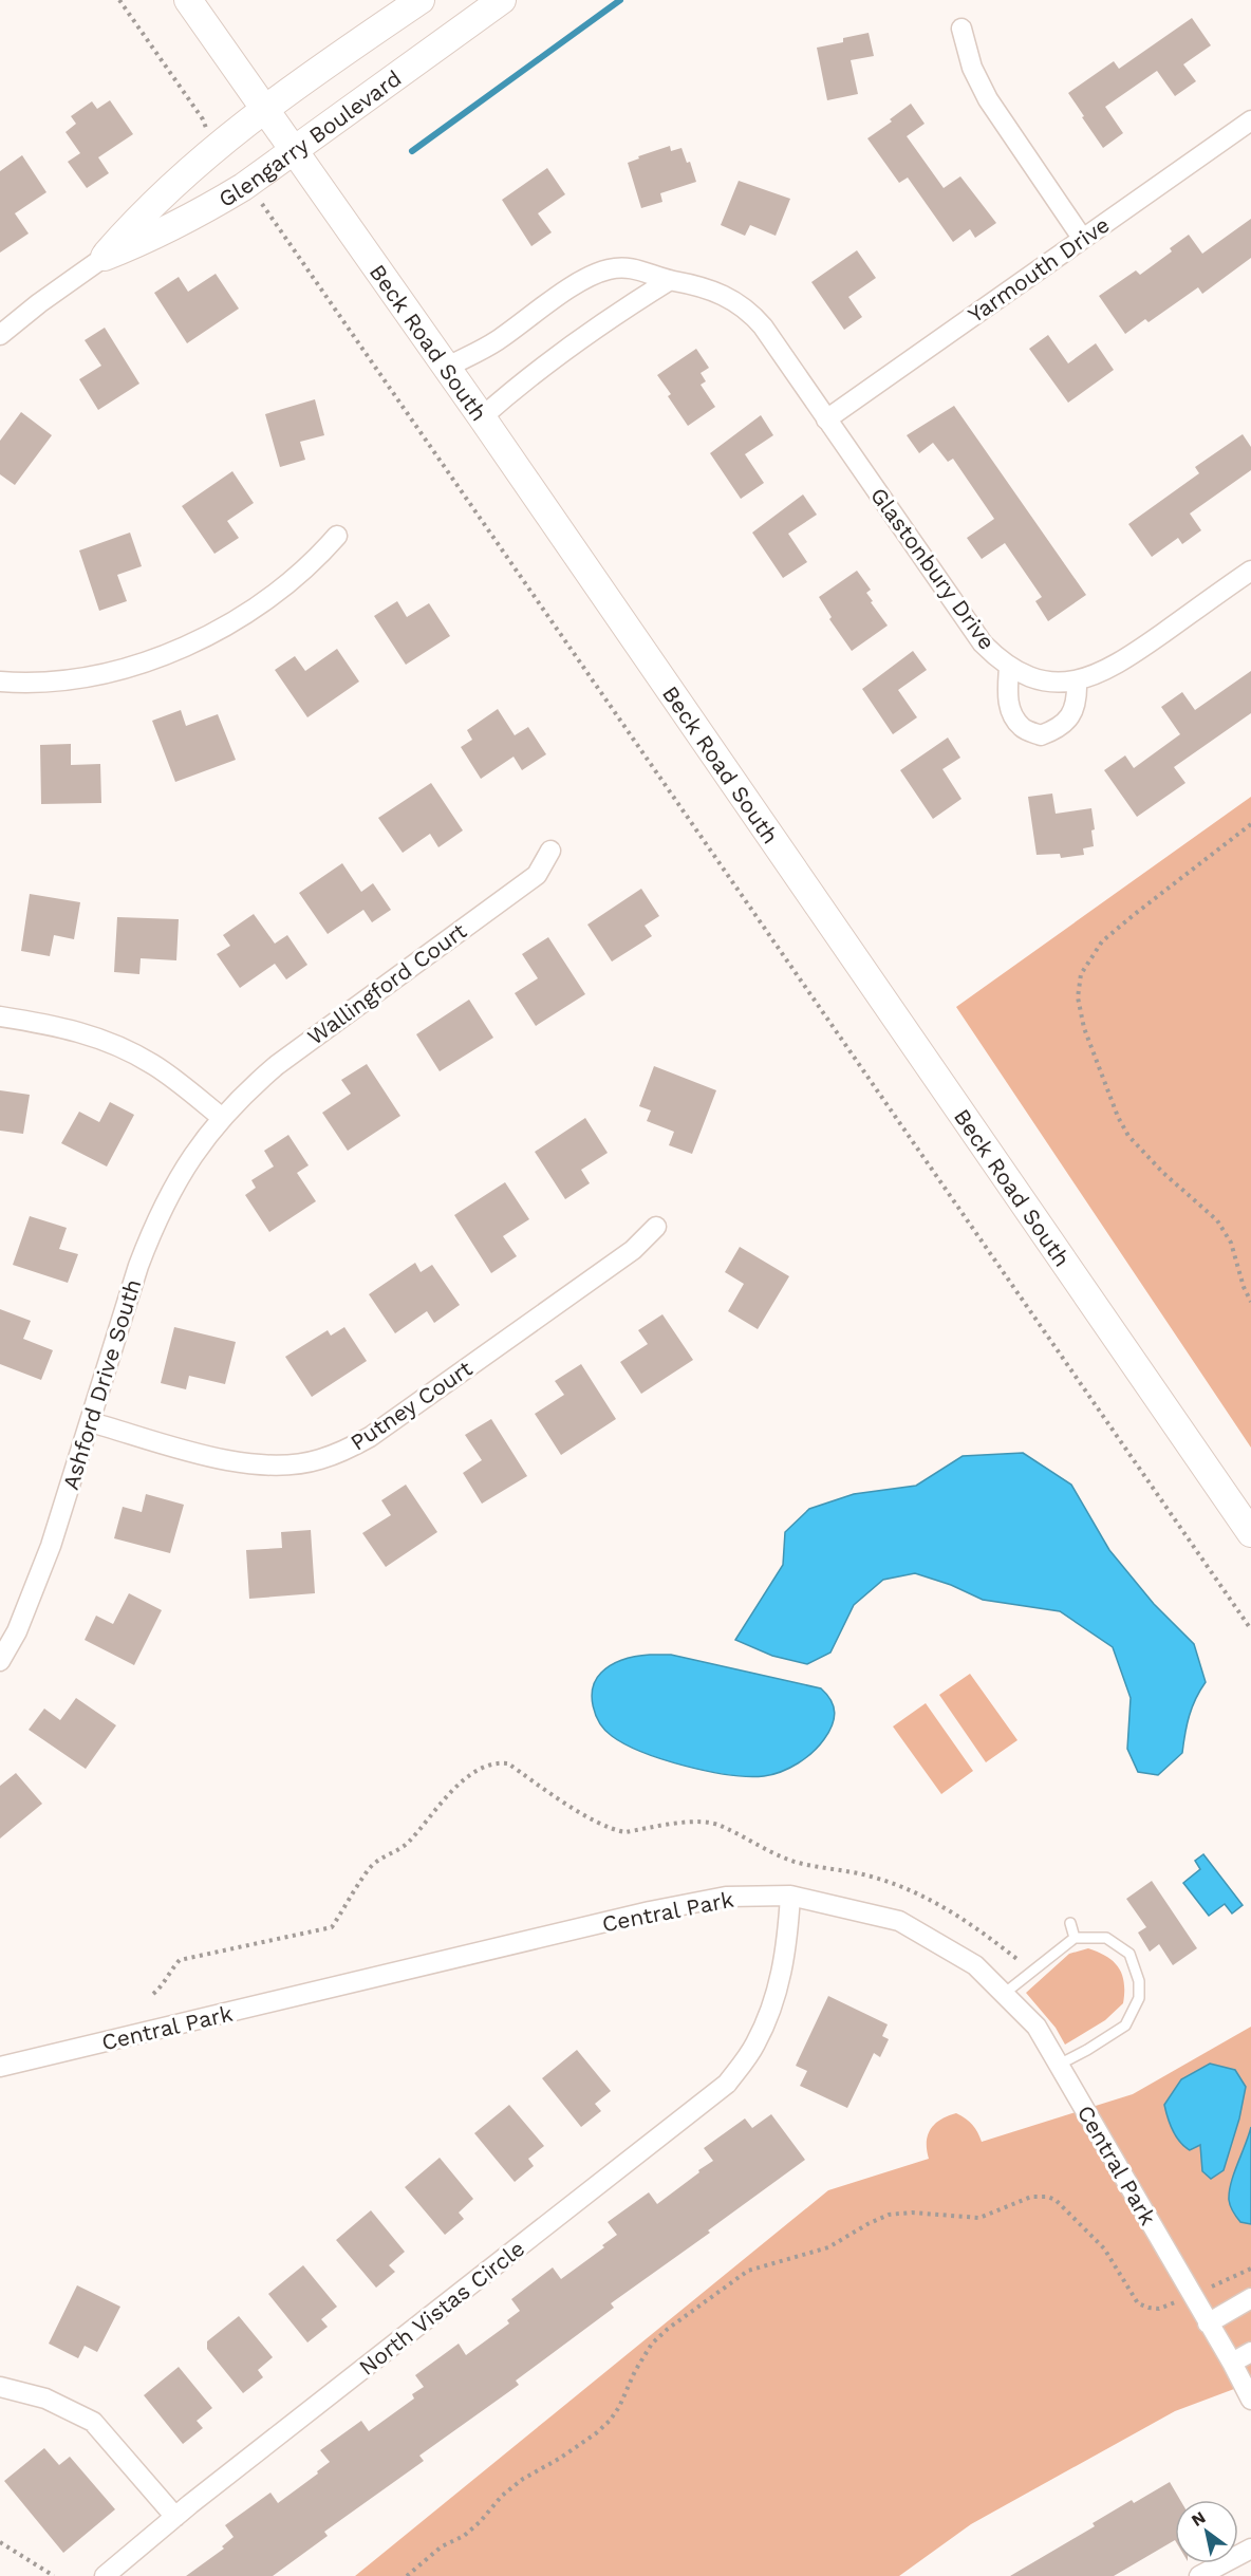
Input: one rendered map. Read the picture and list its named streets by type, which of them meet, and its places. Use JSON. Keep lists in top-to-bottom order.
{
  "streets": {
    "main road": ["Glengarry Boulevard", "Beck Road South"],
    "street": [
      "Yarmouth Drive",
      "Glastonbury Drive",
      "Wallingford Court",
      "Ashford Drive South",
      "Putney Court",
      "Central Park",
      "North Vistas Circle"
    ]
  },
  "crossings": [
    ["Glengarry Boulevard", "Beck Road South"],
    ["Yarmouth Drive", "Glastonbury Drive"],
    ["Beck Road South", "Glastonbury Drive"],
    ["Wallingford Court", "Ashford Drive South"],
    ["Ashford Drive South", "Putney Court"],
    ["Central Park", "North Vistas Circle"]
  ],
  "north": "top left"
}
